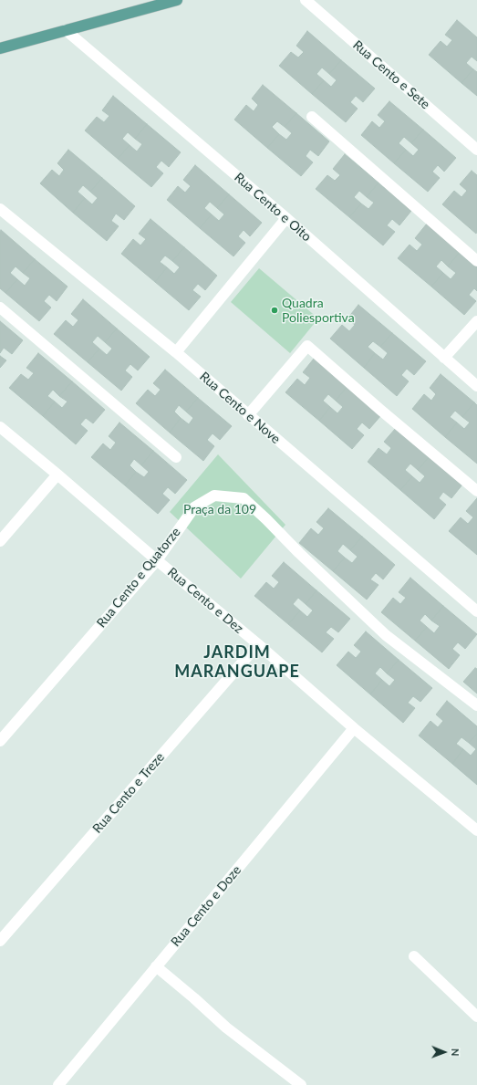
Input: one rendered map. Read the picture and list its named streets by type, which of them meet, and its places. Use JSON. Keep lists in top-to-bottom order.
{
  "streets": {
    "street": [
      "Rua Cento e Sete",
      "Rua Cento e Oito",
      "Rua Cento e Nove",
      "Rua Cento e Quatorze",
      "Rua Cento e Dez",
      "Rua Cento e Treze",
      "Rua Cento e Doze"
    ]
  },
  "crossings": [
    ["Rua Cento e Quatorze", "Rua Cento e Dez"],
    ["Rua Cento e Dez", "Rua Cento e Treze"],
    ["Rua Cento e Dez", "Rua Cento e Doze"]
  ],
  "districts": ["JARDIM MARANGUAPE"],
  "parks": ["Praça da 109"],
  "places": ["Quadra Poliesportiva"],
  "north": "right"
}
